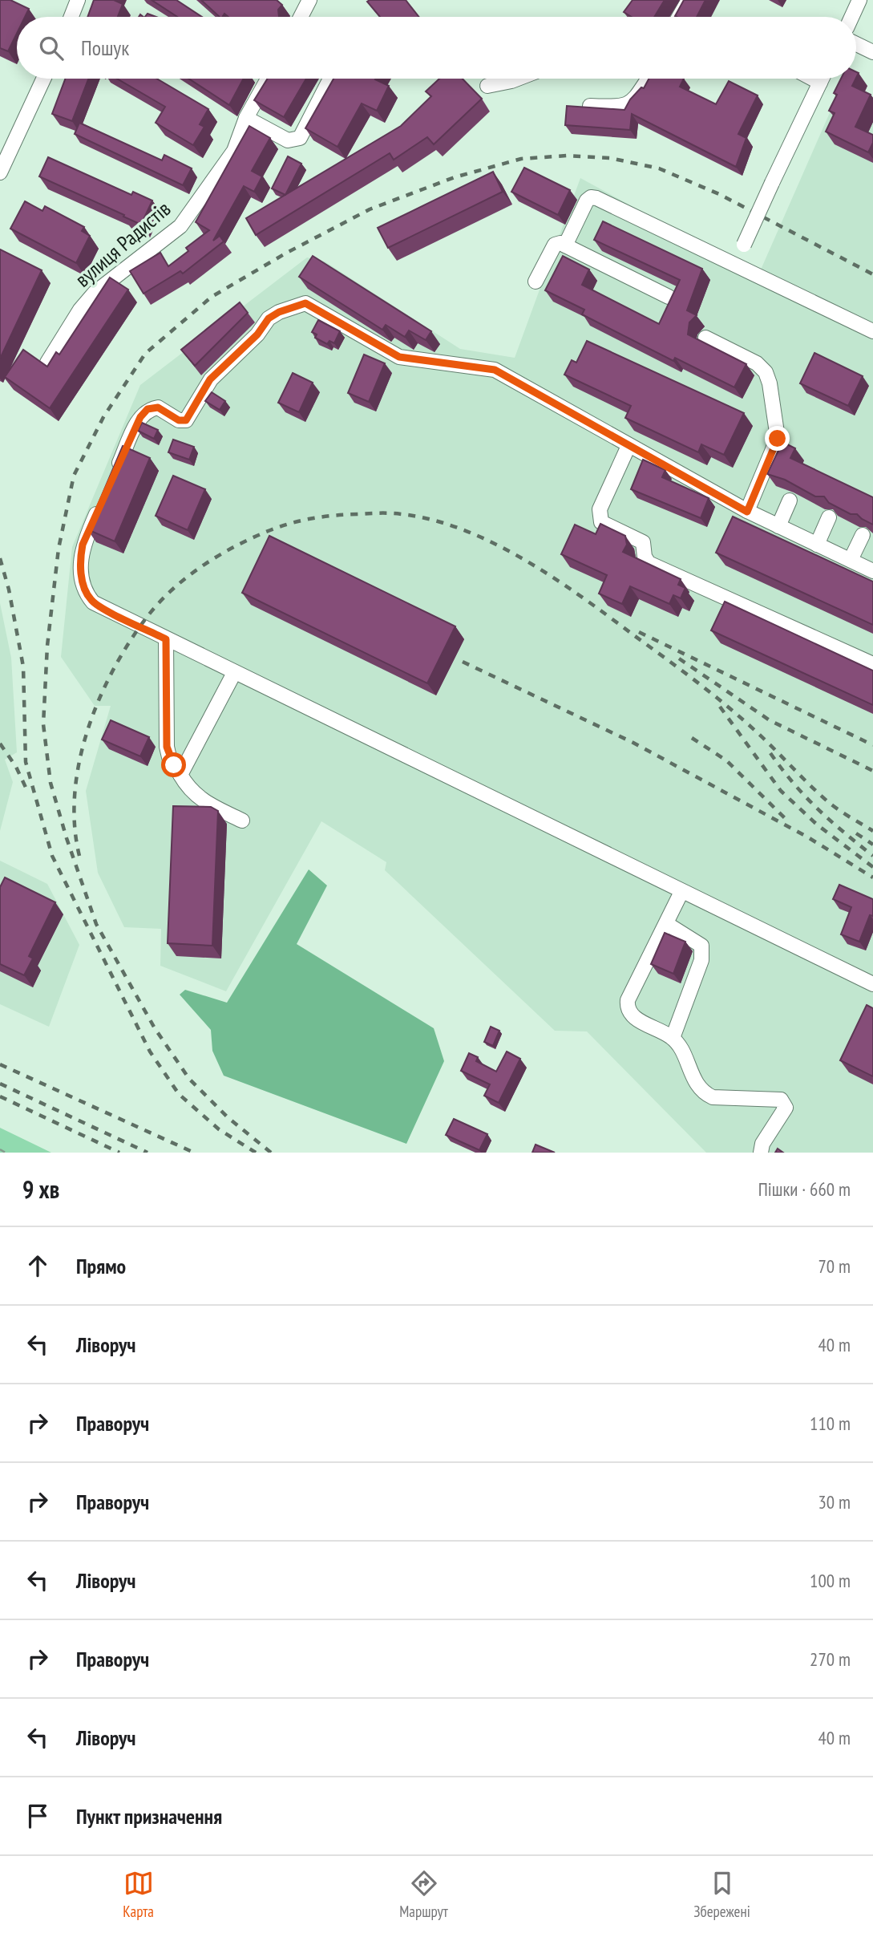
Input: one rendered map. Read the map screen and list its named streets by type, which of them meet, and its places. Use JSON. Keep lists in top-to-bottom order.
{
  "streets": {
    "street": ["вулиця Радистів"]
  },
  "page": {
    "search": "Пошук",
    "heading": ["9 хв", "Пішки · 660 m"],
    "list": [
      ["Прямо", "70 m"],
      ["Ліворуч", "40 m"],
      ["Праворуч", "110 m"],
      ["Праворуч", "30 m"],
      ["Ліворуч", "100 m"],
      ["Праворуч", "270 m"],
      ["Ліворуч", "40 m"],
      "Пункт призначення"
    ],
    "nav": ["Карта", "Маршрут", "Збережені"]
  }
}
